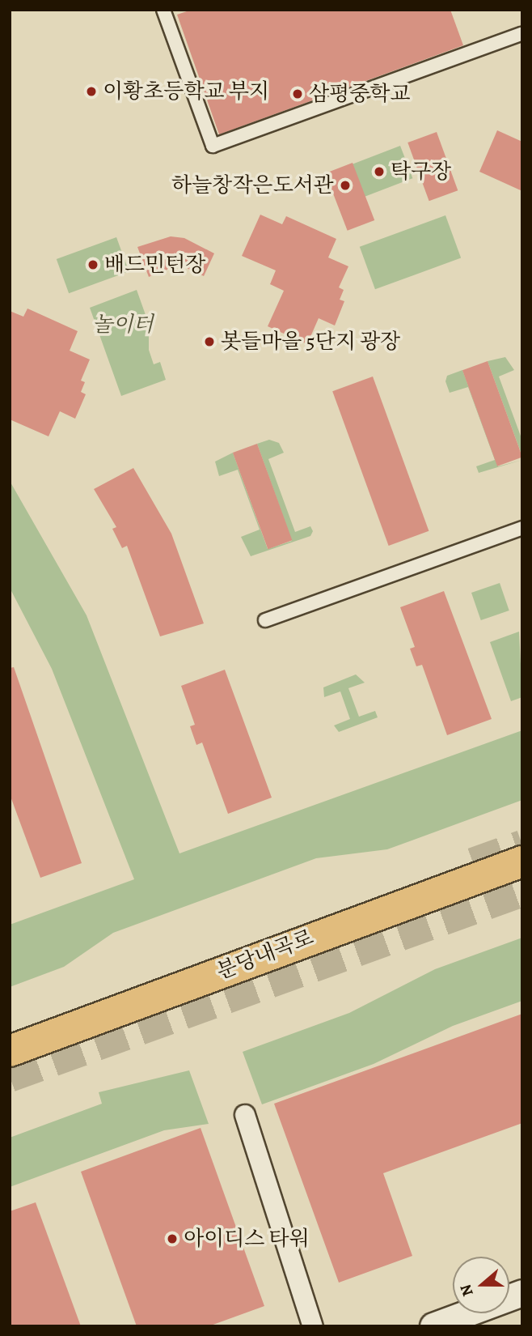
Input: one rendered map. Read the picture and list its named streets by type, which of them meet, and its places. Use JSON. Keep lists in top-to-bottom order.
{
  "streets": {
    "main road": ["분당내곡로"]
  },
  "parks": ["놀이터"],
  "places": [
    "이황초등학교 부지",
    "삼평중학교",
    "탁구장",
    "하늘창작은도서관",
    "배드민턴장",
    "봇들마을 5단지 광장",
    "아이디스 타워"
  ],
  "north": "left"
}
